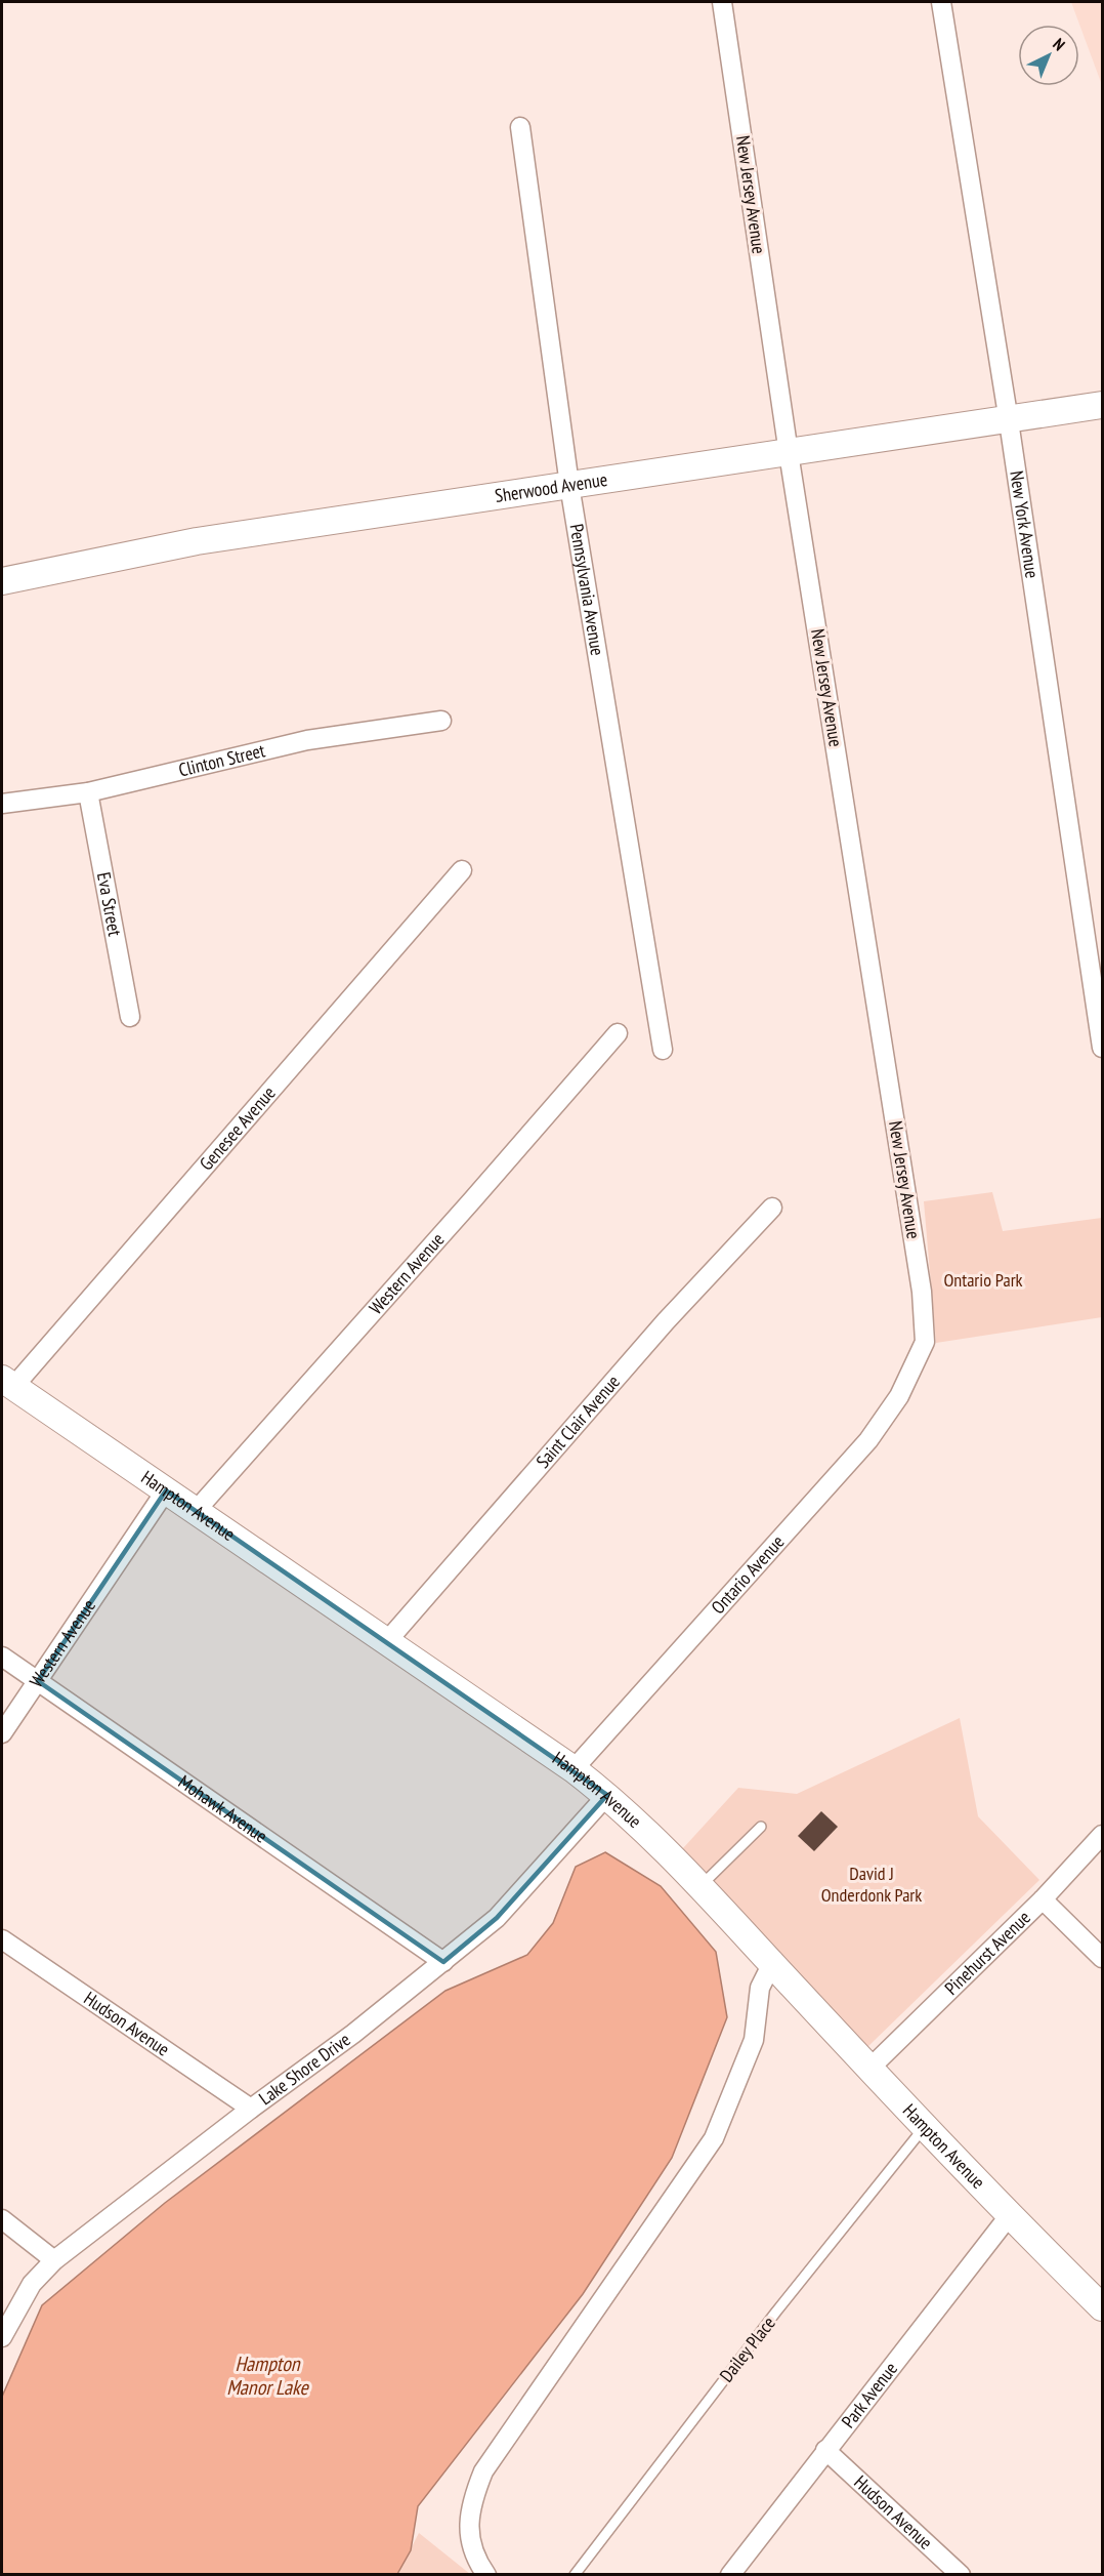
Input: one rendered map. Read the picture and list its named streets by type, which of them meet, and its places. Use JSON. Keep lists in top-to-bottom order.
{
  "streets": {
    "street": [
      "New Jersey Avenue",
      "Sherwood Avenue",
      "New York Avenue",
      "Pennsylvania Avenue",
      "Clinton Street",
      "Eva Street",
      "Genesee Avenue",
      "Western Avenue",
      "Saint Clair Avenue",
      "Hampton Avenue",
      "Ontario Avenue",
      "Mohawk Avenue",
      "Pinehurst Avenue",
      "Hudson Avenue",
      "Lake Shore Drive",
      "Park Avenue"
    ],
    "lane": ["Dailey Place"]
  },
  "crossings": [
    ["New Jersey Avenue", "Sherwood Avenue"],
    ["New Jersey Avenue", "Ontario Avenue"],
    ["Sherwood Avenue", "New York Avenue"],
    ["Sherwood Avenue", "Pennsylvania Avenue"],
    ["Clinton Street", "Eva Street"],
    ["Genesee Avenue", "Hampton Avenue"],
    ["Western Avenue", "Hampton Avenue"],
    ["Western Avenue", "Mohawk Avenue"],
    ["Saint Clair Avenue", "Hampton Avenue"],
    ["Hampton Avenue", "Ontario Avenue"],
    ["Hampton Avenue", "Pinehurst Avenue"],
    ["Hampton Avenue", "Lake Shore Drive"],
    ["Hampton Avenue", "Dailey Place"],
    ["Hampton Avenue", "Park Avenue"],
    ["Mohawk Avenue", "Lake Shore Drive"],
    ["Hudson Avenue", "Lake Shore Drive"],
    ["Hudson Avenue", "Park Avenue"]
  ],
  "water": ["Hampton Manor Lake"],
  "parks": ["Ontario Park", "David J Onderdonk Park"],
  "north": "top right"
}
